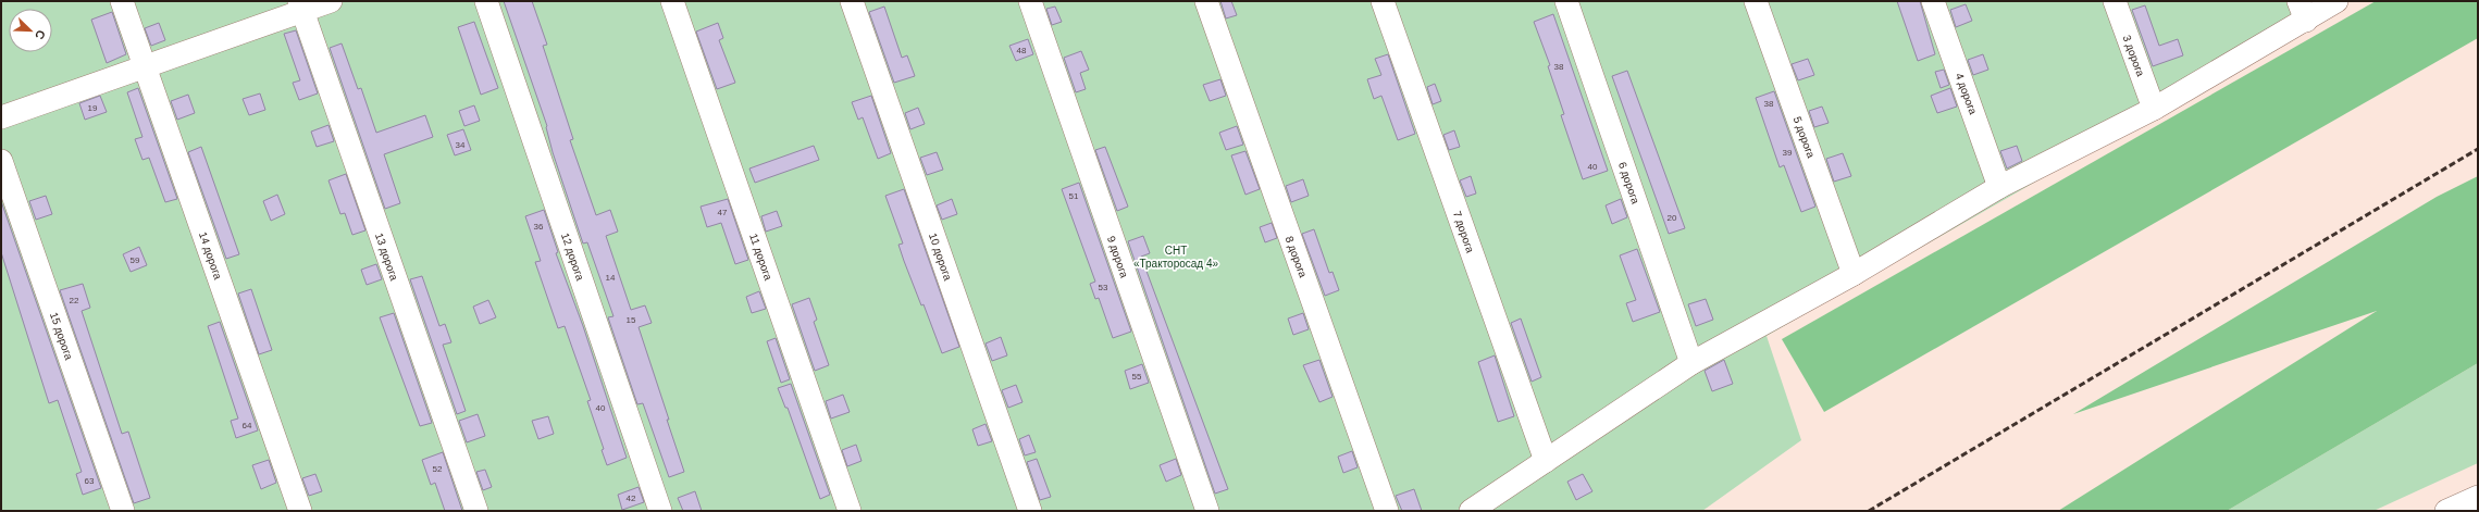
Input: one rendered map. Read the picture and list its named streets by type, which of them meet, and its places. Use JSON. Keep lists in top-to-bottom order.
{
  "streets": {
    "street": [
      "3 дорога",
      "4 дорога",
      "5 дорога",
      "6 дорога",
      "7 дорога",
      "14 дорога",
      "13 дорога",
      "12 дорога",
      "11 дорога",
      "10 дорога",
      "9 дорога",
      "8 дорога",
      "15 дорога"
    ]
  },
  "parks": ["СНТ «Тракторосад 4»"],
  "house_numbers": [
    "48",
    "38",
    "38",
    "19",
    "34",
    "39",
    "40",
    "51",
    "47",
    "20",
    "36",
    "59",
    "14",
    "53",
    "22",
    "15",
    "55",
    "40",
    "64",
    "52",
    "63",
    "42"
  ],
  "north": "bottom right"
}
